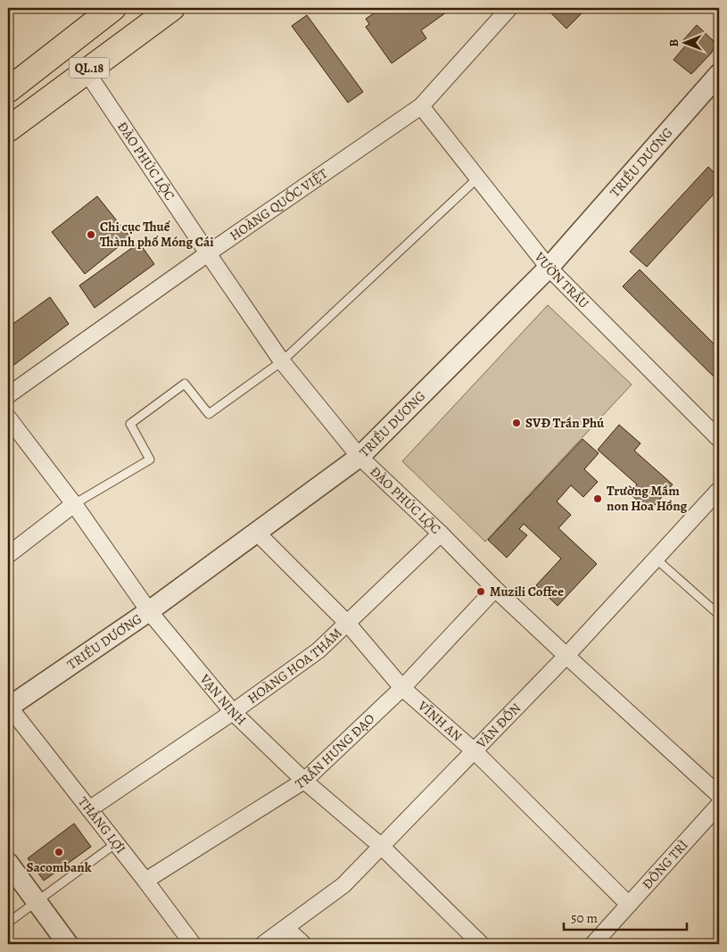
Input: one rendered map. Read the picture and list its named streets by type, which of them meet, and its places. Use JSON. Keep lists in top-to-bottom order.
{
  "streets": {
    "highway": ["QL.18"],
    "street": [
      "ĐÀO PHÚC LỘC",
      "TRIỀU DƯƠNG",
      "HOÀNG QUỐC VIỆT",
      "VƯỜN TRẦU",
      "HOÀNG HOA THÁM",
      "VẠN NINH",
      "VĨNH AN",
      "VÂN ĐỒN",
      "TRẦN HƯNG ĐẠO",
      "THẮNG LỢI",
      "ĐÔNG TRÌ"
    ]
  },
  "crossings": [
    ["QL.18", "ĐÀO PHÚC LỘC"],
    ["ĐÀO PHÚC LỘC", "TRIỀU DƯƠNG"],
    ["ĐÀO PHÚC LỘC", "HOÀNG QUỐC VIỆT"],
    ["ĐÀO PHÚC LỘC", "HOÀNG HOA THÁM"],
    ["ĐÀO PHÚC LỘC", "VÂN ĐỒN"],
    ["ĐÀO PHÚC LỘC", "TRẦN HƯNG ĐẠO"],
    ["TRIỀU DƯƠNG", "VƯỜN TRẦU"],
    ["TRIỀU DƯƠNG", "VẠN NINH"],
    ["TRIỀU DƯƠNG", "VĨNH AN"],
    ["TRIỀU DƯƠNG", "THẮNG LỢI"],
    ["HOÀNG QUỐC VIỆT", "VƯỜN TRẦU"],
    ["HOÀNG HOA THÁM", "VẠN NINH"],
    ["HOÀNG HOA THÁM", "VĨNH AN"],
    ["HOÀNG HOA THÁM", "THẮNG LỢI"],
    ["VẠN NINH", "VÂN ĐỒN"],
    ["VẠN NINH", "TRẦN HƯNG ĐẠO"],
    ["VĨNH AN", "VÂN ĐỒN"],
    ["VĨNH AN", "TRẦN HƯNG ĐẠO"],
    ["VĨNH AN", "ĐÔNG TRÌ"],
    ["TRẦN HƯNG ĐẠO", "THẮNG LỢI"]
  ],
  "places": [
    "Chi cục Thuế Thành phố Móng Cái",
    "SVĐ Trần Phú",
    "Trường Mầm non Hoa Hồng",
    "Muzili Coffee",
    "Sacombank"
  ],
  "scale_bar": "50 m",
  "north": "left"
}
